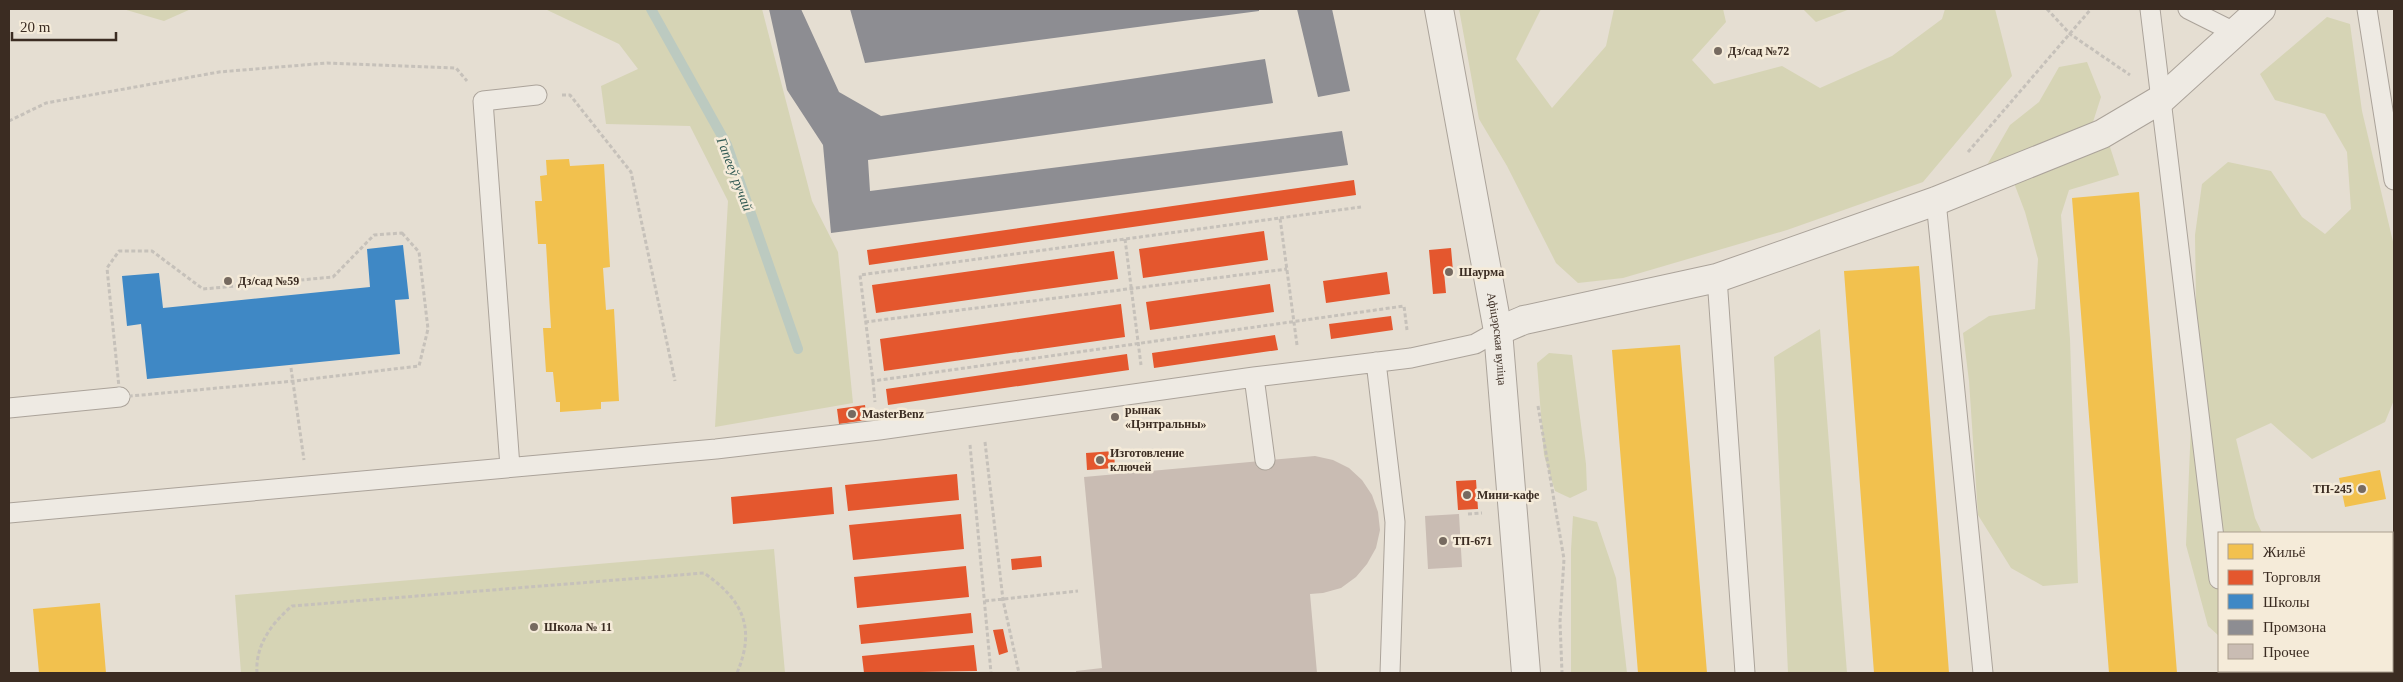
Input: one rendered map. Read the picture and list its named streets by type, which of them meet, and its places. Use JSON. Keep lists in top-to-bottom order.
{
  "streets": {
    "street": ["Афіцэрская вуліца"]
  },
  "water": ["Гапееў ручай"],
  "places": [
    "Дз/сад №72",
    "Шаурма",
    "Дз/сад №59",
    "MasterBenz",
    "рынак «Цэнтральны»",
    "Изготовление ключей",
    "ТП-245",
    "Мини-кафе",
    "ТП-671",
    "Школа № 11"
  ],
  "legend": [
    "Жильё",
    "Торговля",
    "Школы",
    "Промзона",
    "Прочее"
  ],
  "scale_bar": "20 m"
}
